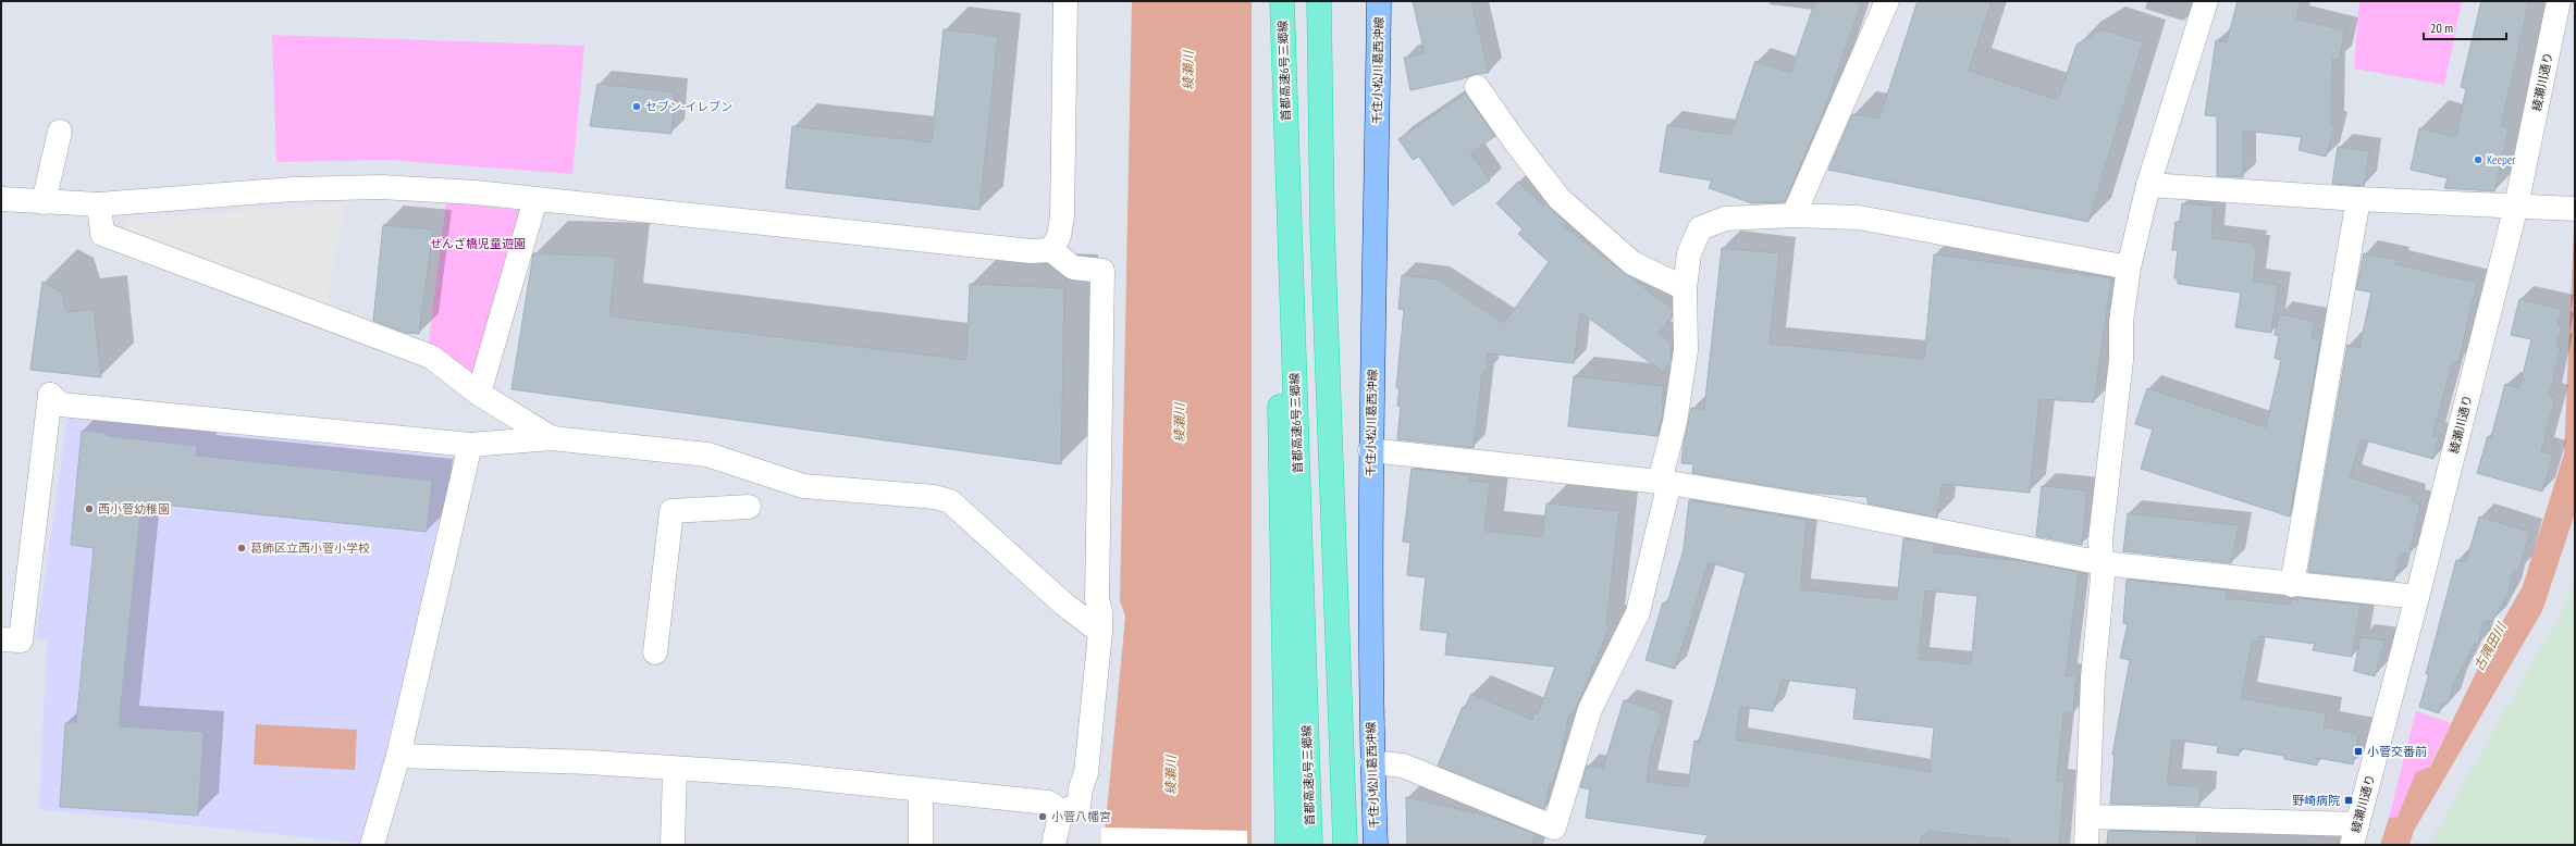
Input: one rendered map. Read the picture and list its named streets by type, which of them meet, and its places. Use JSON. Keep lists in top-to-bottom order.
{
  "streets": {
    "highway": ["首都高速6号三郷線"],
    "main road": ["千住小松川葛西沖線"],
    "street": ["綾瀬川通り"]
  },
  "water": ["綾瀬川", "古隅田川"],
  "parks": ["ぜんざ橋児童遊園"],
  "places": {
    "other": [
      "セブン-イレブン",
      "Keeper",
      "西小菅幼稚園",
      "葛飾区立西小菅小学校",
      "小菅八幡宮"
    ],
    "transit": ["小菅交番前", "野崎病院"]
  },
  "scale_bar": "20 m"
}
